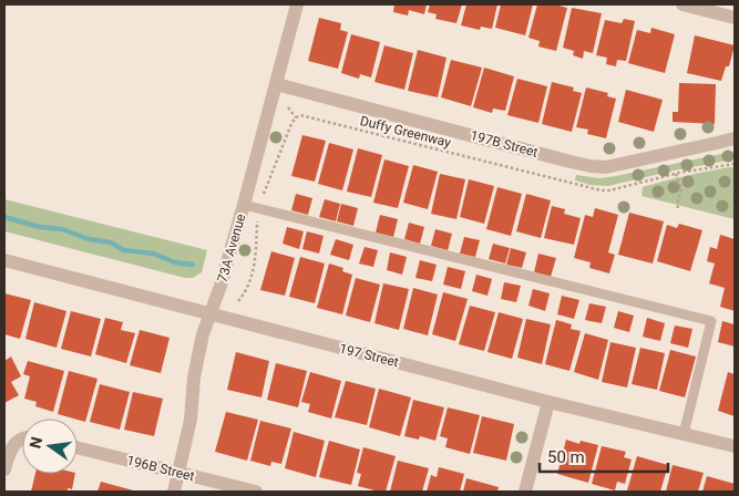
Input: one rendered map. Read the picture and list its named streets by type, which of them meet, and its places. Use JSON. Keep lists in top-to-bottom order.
{
  "streets": {
    "street": [
      "197B Street",
      "73A Avenue",
      "197 Street",
      "196B Street"
    ],
    "path": ["Duffy Greenway"]
  },
  "crossings": [
    ["197B Street", "73A Avenue"],
    ["73A Avenue", "197 Street"],
    ["73A Avenue", "196B Street"]
  ],
  "scale_bar": "50 m",
  "north": "left"
}
